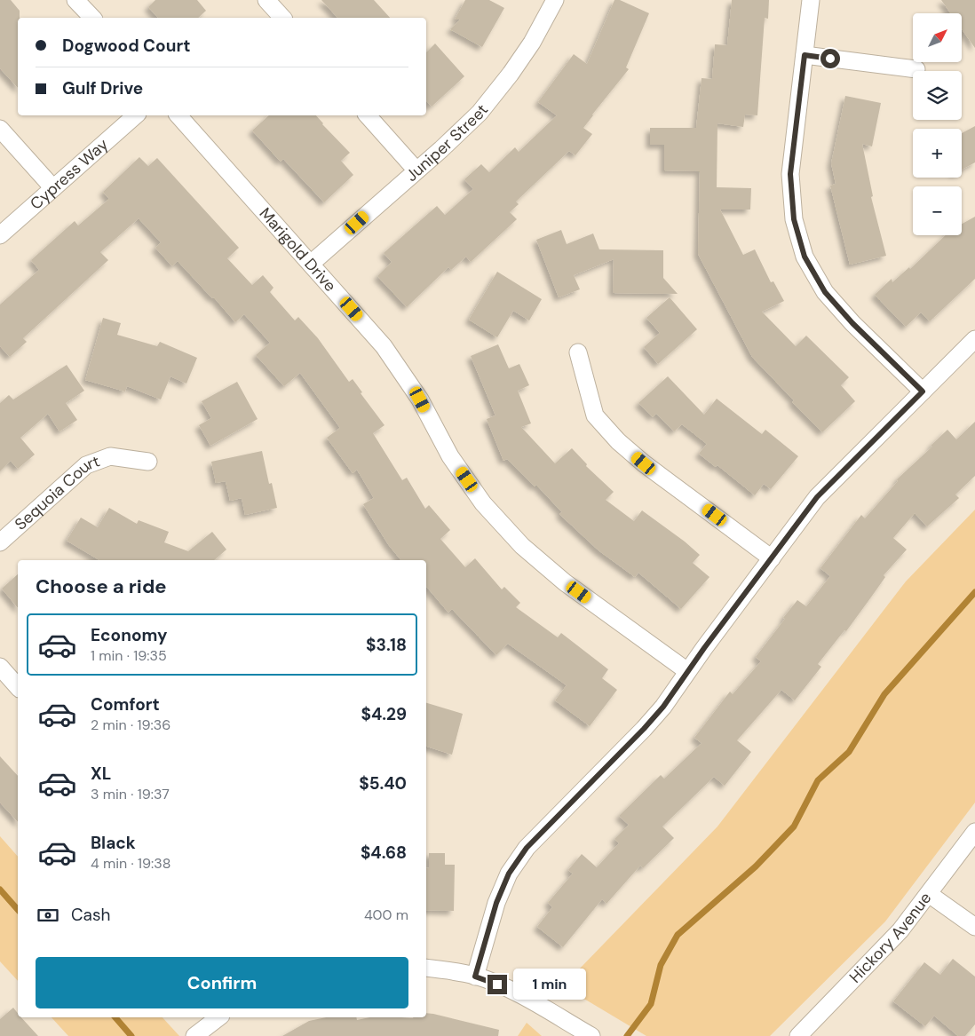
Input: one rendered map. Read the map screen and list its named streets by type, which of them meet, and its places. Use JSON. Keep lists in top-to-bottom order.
{
  "streets": {
    "street": [
      "Juniper Street",
      "Cypress Way",
      "Marigold Drive",
      "Sequoia Court",
      "Hickory Avenue"
    ]
  },
  "crossings": [
    ["Juniper Street", "Marigold Drive"]
  ],
  "north": "top right",
  "page": {
    "map_buttons": ["+", "−"],
    "banner": ["Dogwood Court", "Gulf Drive"],
    "heading": "Choose a ride",
    "list": [
      {
        "name": "Economy",
        "note": "1 min · 19:35",
        "value": "$3.18"
      },
      {
        "name": "Comfort",
        "note": "2 min · 19:36",
        "value": "$4.29"
      },
      {
        "name": "XL",
        "note": "3 min · 19:37",
        "value": "$5.40"
      },
      {
        "name": "Black",
        "note": "4 min · 19:38",
        "value": "$4.68"
      }
    ],
    "pay": ["Cash", "400 m"],
    "buttons": "Confirm",
    "bubble": "1 min"
  }
}
